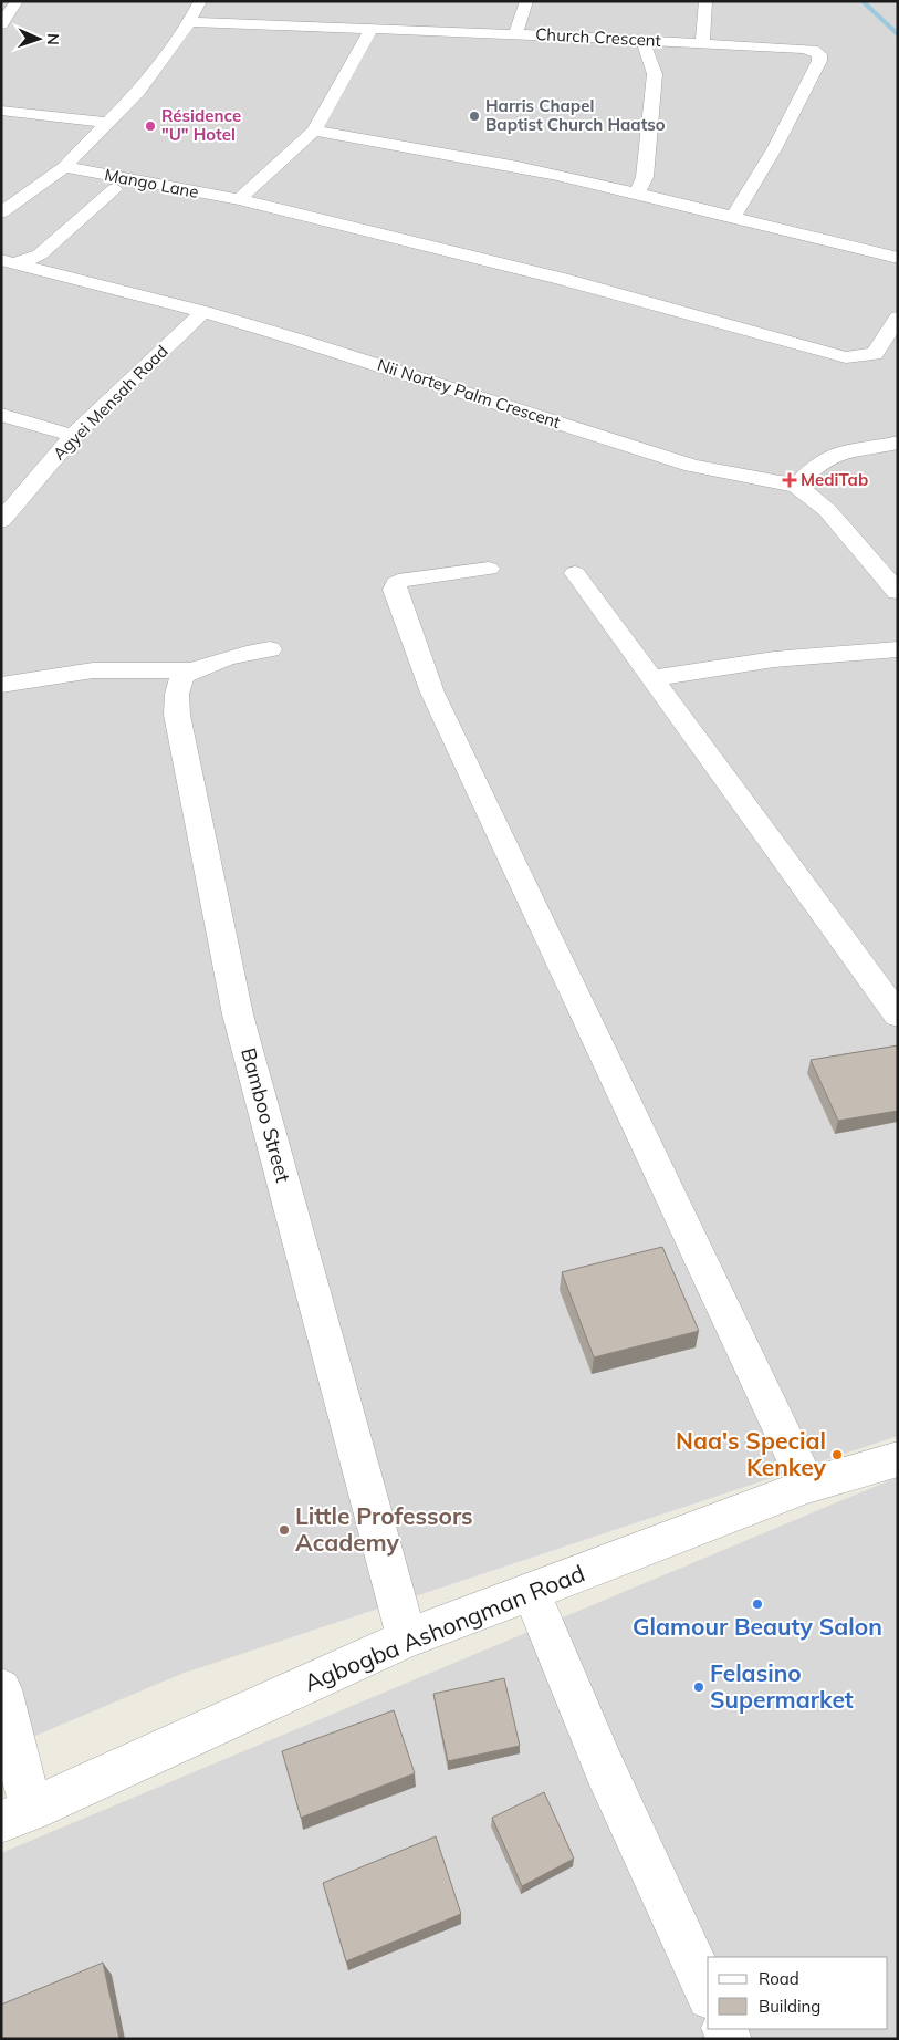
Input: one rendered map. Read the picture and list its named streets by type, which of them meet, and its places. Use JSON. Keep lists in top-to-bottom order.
{
  "streets": {
    "street": [
      "Church Crescent",
      "Mango Lane",
      "Nii Nortey Palm Crescent",
      "Agyei Mensah Road",
      "Bamboo Street",
      "Agbogba Ashongman Road"
    ]
  },
  "crossings": [
    ["Nii Nortey Palm Crescent", "Agyei Mensah Road"],
    ["Bamboo Street", "Agbogba Ashongman Road"]
  ],
  "places": {
    "other": [
      "Harris Chapel Baptist Church Haatso",
      "Résidence \"U\" Hotel",
      "Naa's Special Kenkey",
      "Little Professors Academy",
      "Glamour Beauty Salon",
      "Felasino Supermarket"
    ],
    "health": ["MediTab"]
  },
  "legend": ["Road", "Building"],
  "north": "right"
}
